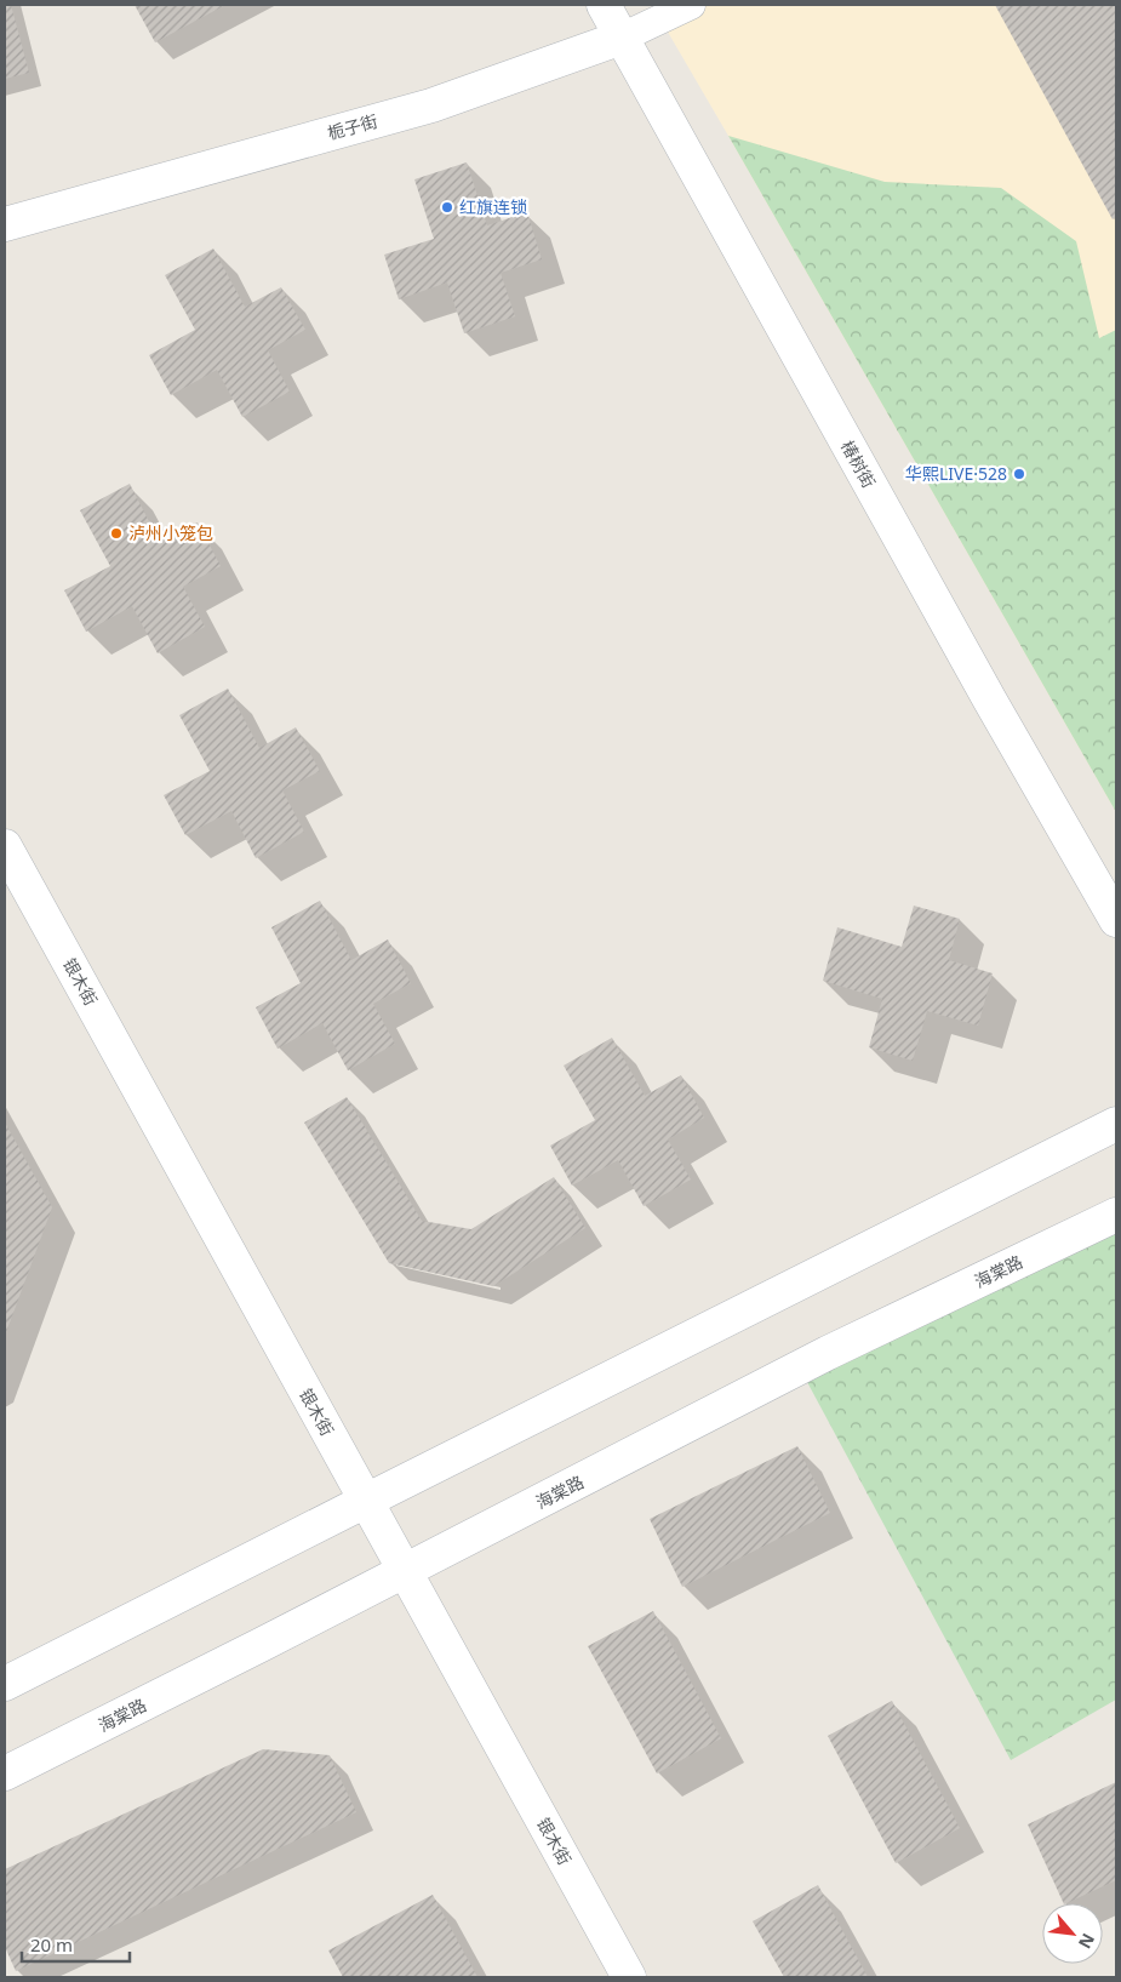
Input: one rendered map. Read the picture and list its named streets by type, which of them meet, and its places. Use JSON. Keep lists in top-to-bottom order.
{
  "streets": {
    "street": [
      "栀子街",
      "椿树街",
      "银木街",
      "海棠路"
    ]
  },
  "crossings": [
    ["栀子街", "椿树街"],
    ["银木街", "海棠路"]
  ],
  "places": ["红旗连锁", "华熙LIVE·528", "泸州小笼包"],
  "scale_bar": "20 m",
  "north": "bottom right"
}
